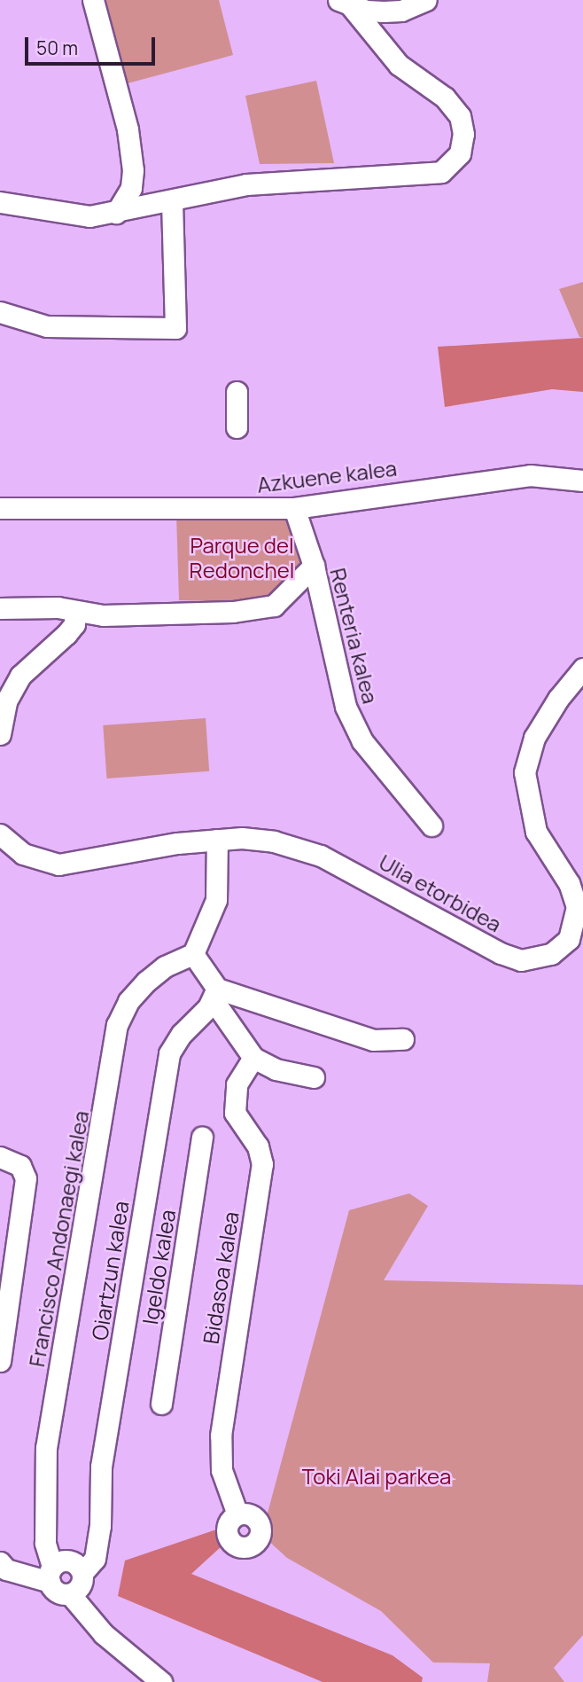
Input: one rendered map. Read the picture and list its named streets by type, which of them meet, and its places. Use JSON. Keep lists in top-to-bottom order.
{
  "streets": {
    "street": [
      "Azkuene kalea",
      "Renteria kalea",
      "Ulia etorbidea",
      "Francisco Andonaegi kalea",
      "Igeldo kalea",
      "Oiartzun kalea",
      "Bidasoa kalea"
    ]
  },
  "crossings": [
    ["Azkuene kalea", "Renteria kalea"]
  ],
  "parks": ["Parque del Redonchel", "Toki Alai parkea"],
  "scale_bar": "50 m"
}
